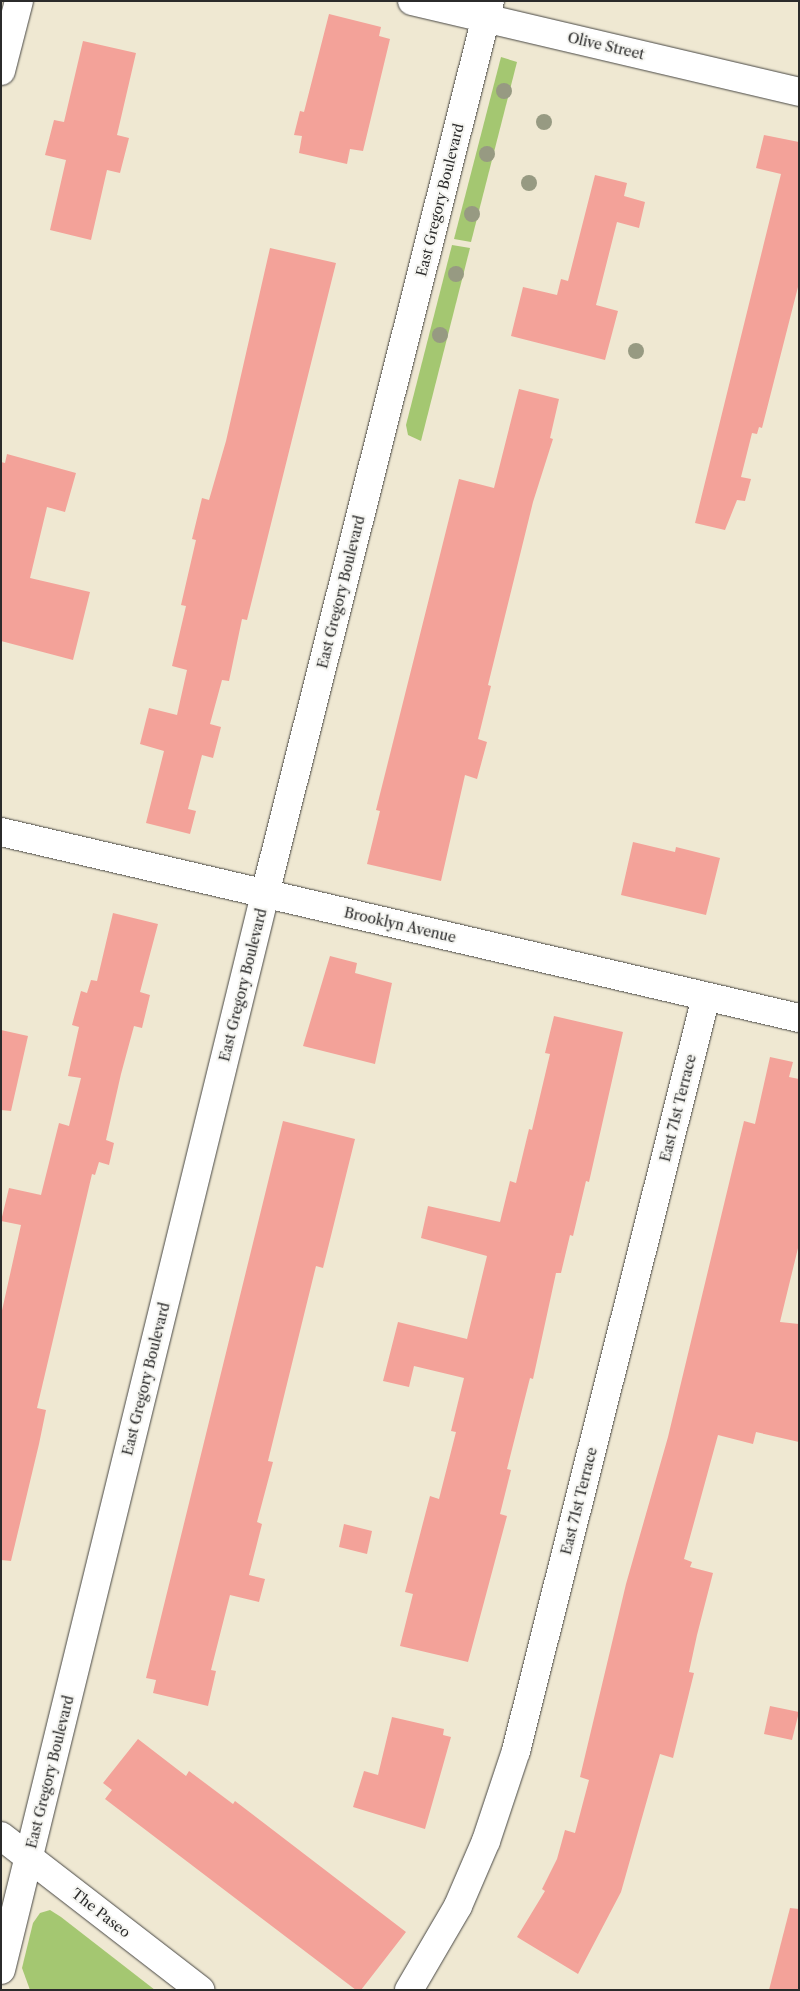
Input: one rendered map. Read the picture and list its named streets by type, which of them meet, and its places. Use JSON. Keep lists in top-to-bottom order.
{
  "streets": {
    "street": [
      "Olive Street",
      "East Gregory Boulevard",
      "Brooklyn Avenue",
      "East 71st Terrace",
      "The Paseo"
    ]
  },
  "crossings": [
    ["Olive Street", "East Gregory Boulevard"],
    ["East Gregory Boulevard", "Brooklyn Avenue"],
    ["East Gregory Boulevard", "The Paseo"],
    ["Brooklyn Avenue", "East 71st Terrace"]
  ]
}
